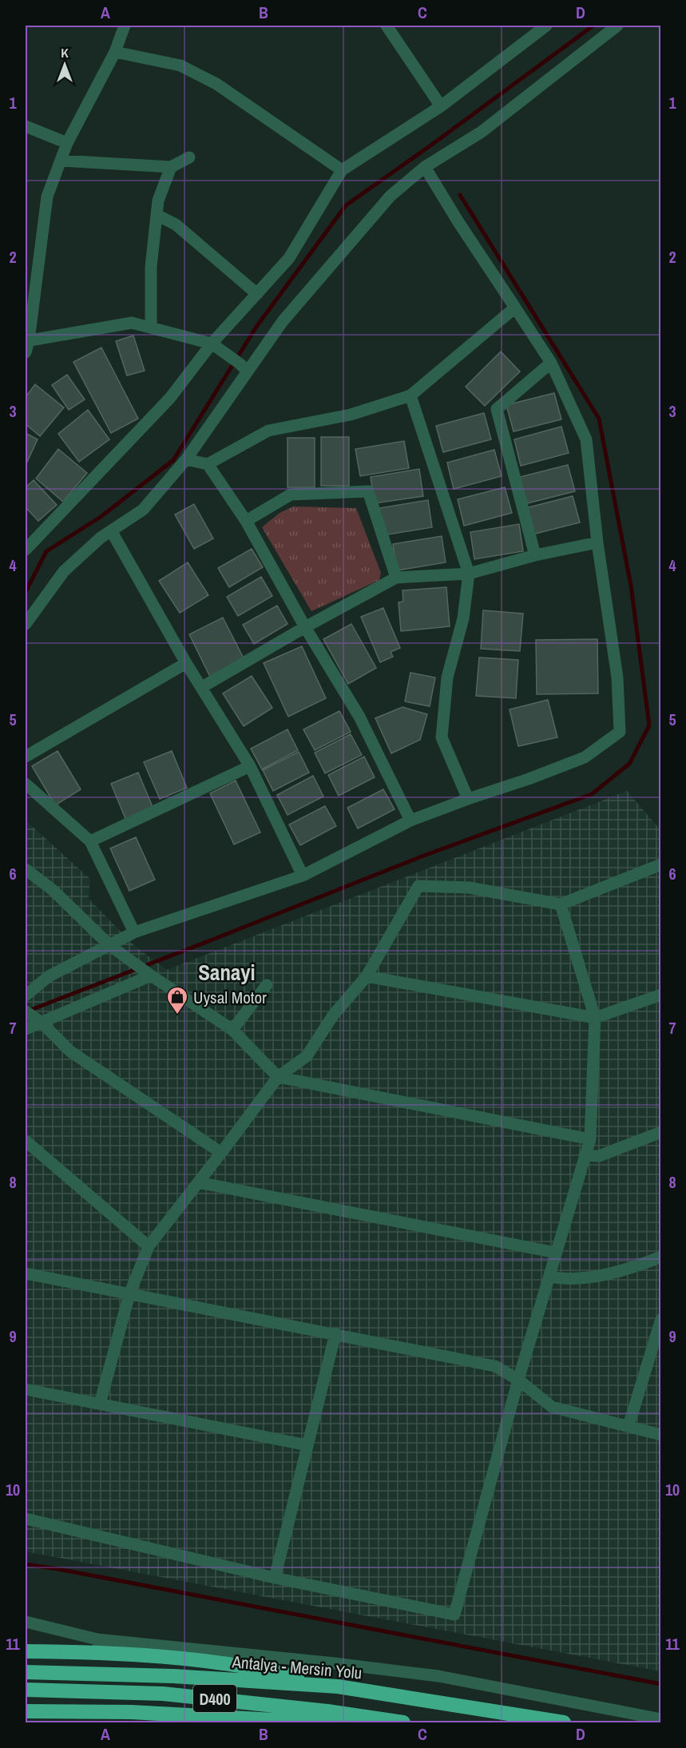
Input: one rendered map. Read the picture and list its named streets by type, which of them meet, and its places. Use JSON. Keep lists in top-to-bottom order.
{
  "streets": {
    "highway": ["Antalya - Mersin Yolu", "D400"]
  },
  "districts": ["Sanayi"],
  "places": {
    "shop": ["Uysal Motor"]
  },
  "north": "top",
  "grid": {
    "columns": [
      "A",
      "B",
      "C",
      "D"
    ],
    "rows": [
      "1",
      "2",
      "3",
      "4",
      "5",
      "6",
      "7",
      "8",
      "9",
      "10",
      "11"
    ]
  }
}
